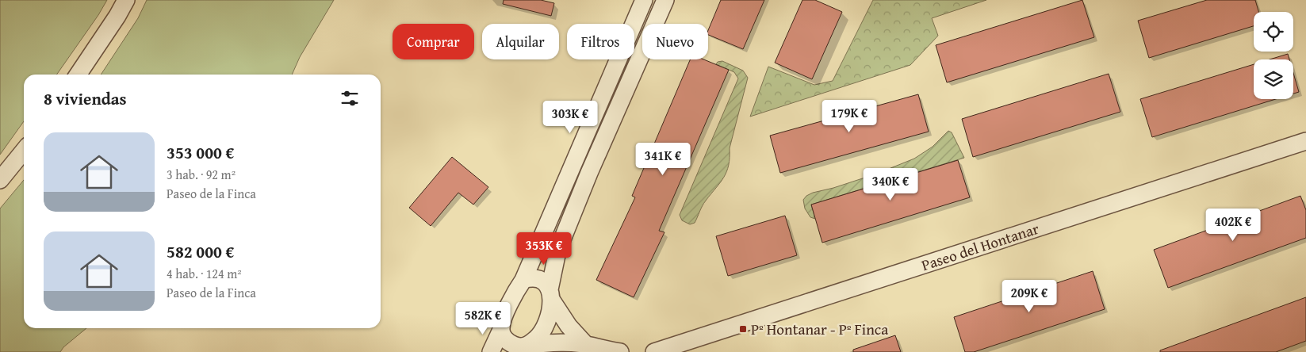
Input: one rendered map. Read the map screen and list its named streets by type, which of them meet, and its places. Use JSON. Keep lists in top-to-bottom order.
{
  "streets": {
    "street": ["Paseo del Hontanar"]
  },
  "places": {
    "transit": ["Pº Hontanar - Pº Finca"]
  },
  "page": {
    "chip": [
      "Comprar",
      "Alquilar",
      "Filtros",
      "Nuevo"
    ],
    "heading": "8 viviendas",
    "price": [
      "179K €",
      "303K €",
      "341K €",
      "340K €",
      "402K €",
      "353K €",
      "209K €",
      "582K €"
    ],
    "list": [
      {
        "name": "353 000 €",
        "note": "3 hab. · 92 m² · Paseo de la Finca"
      },
      {
        "name": "582 000 €",
        "note": "4 hab. · 124 m² · Paseo de la Finca"
      }
    ]
  }
}
